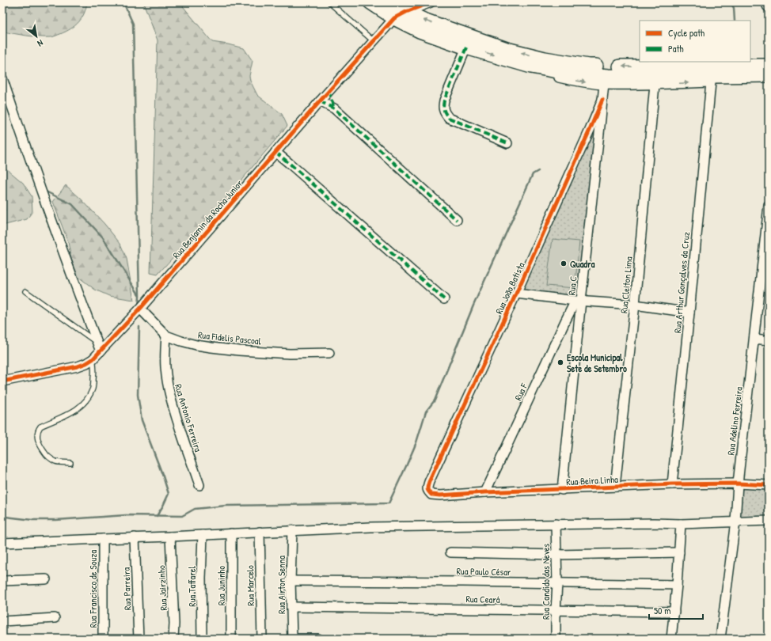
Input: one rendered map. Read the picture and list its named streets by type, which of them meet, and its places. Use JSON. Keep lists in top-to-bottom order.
{
  "streets": {
    "street": [
      "Rua Benjamin da Rocha Junior",
      "Rua Arthur Gonçalves da Cruz",
      "Rua Cleiton Lima",
      "Rua C",
      "Rua Joāo Batista",
      "Rua Fidelis Pascoal",
      "Rua F",
      "Rua Antonio Ferreira",
      "Rua Adelino Ferreira",
      "Rua Beira Linha",
      "Rua Paulo César",
      "Rua Candido das Neves",
      "Rua Airton Senna",
      "Rua Juninho",
      "Rua Marcelo",
      "Rua Taffarel",
      "Rua Jairzinho",
      "Rua Francisco de Souza",
      "Rua Parreira",
      "Rua Ceará"
    ]
  },
  "crossings": [
    ["Rua Benjamin da Rocha Junior", "Rua Fidelis Pascoal"],
    ["Rua Arthur Gonçalves da Cruz", "Rua Beira Linha"],
    ["Rua Cleiton Lima", "Rua Beira Linha"],
    ["Rua C", "Rua Joāo Batista"],
    ["Rua C", "Rua F"],
    ["Rua C", "Rua Beira Linha"],
    ["Rua Joāo Batista", "Rua Beira Linha"],
    ["Rua Fidelis Pascoal", "Rua Antonio Ferreira"],
    ["Rua F", "Rua Beira Linha"],
    ["Rua Adelino Ferreira", "Rua Beira Linha"],
    ["Rua Paulo César", "Rua Candido das Neves"],
    ["Rua Paulo César", "Rua Airton Senna"],
    ["Rua Candido das Neves", "Rua Ceará"],
    ["Rua Airton Senna", "Rua Ceará"]
  ],
  "places": ["Quadra", "Escola Municipal Sete de Setembro"],
  "legend": ["Cycle path", "Path"],
  "scale_bar": "50 m",
  "north": "bottom right"
}
